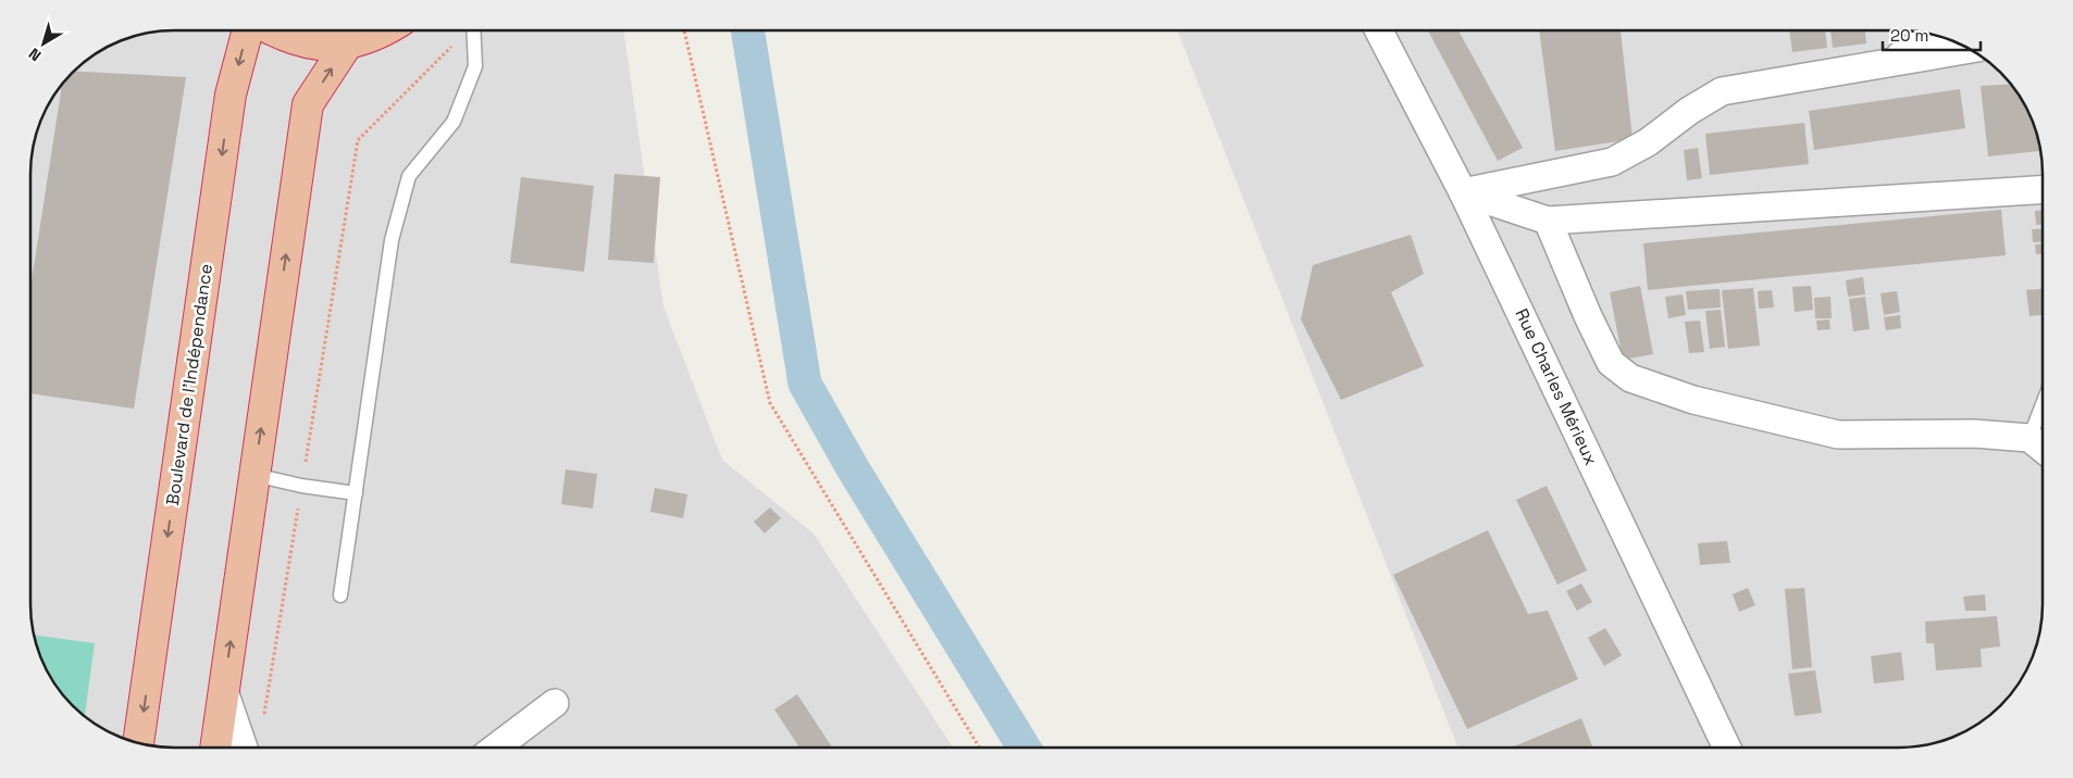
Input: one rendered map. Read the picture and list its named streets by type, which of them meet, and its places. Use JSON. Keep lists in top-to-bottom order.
{
  "streets": {
    "highway": ["Boulevard de l'Indépendance"],
    "street": ["Rue Charles Mérieux"]
  },
  "scale_bar": "20 m",
  "north": "bottom left"
}
